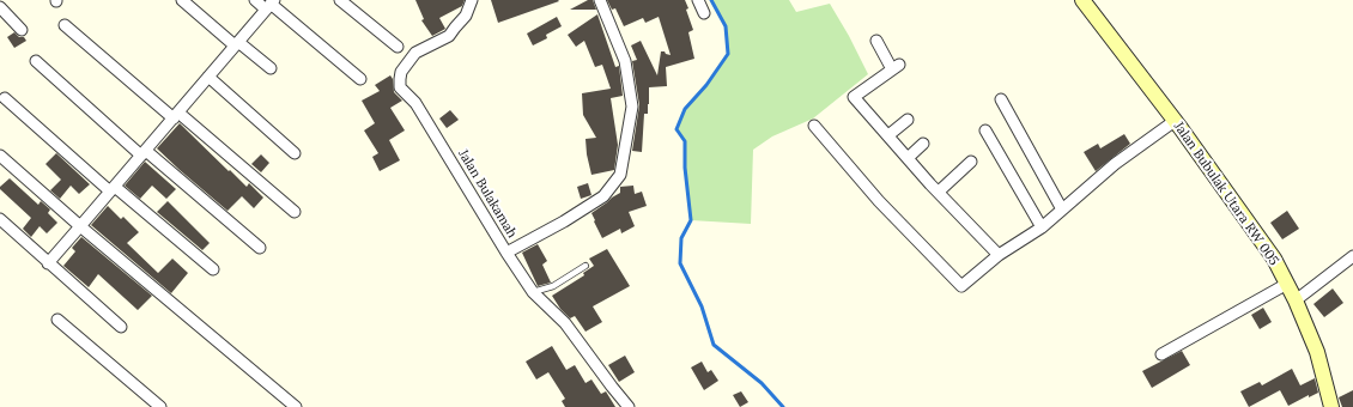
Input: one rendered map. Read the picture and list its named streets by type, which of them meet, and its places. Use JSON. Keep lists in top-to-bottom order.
{
  "streets": {
    "street": ["Jalan Bulakamah", "Jalan Bubulak Utara RW 005"]
  }
}
